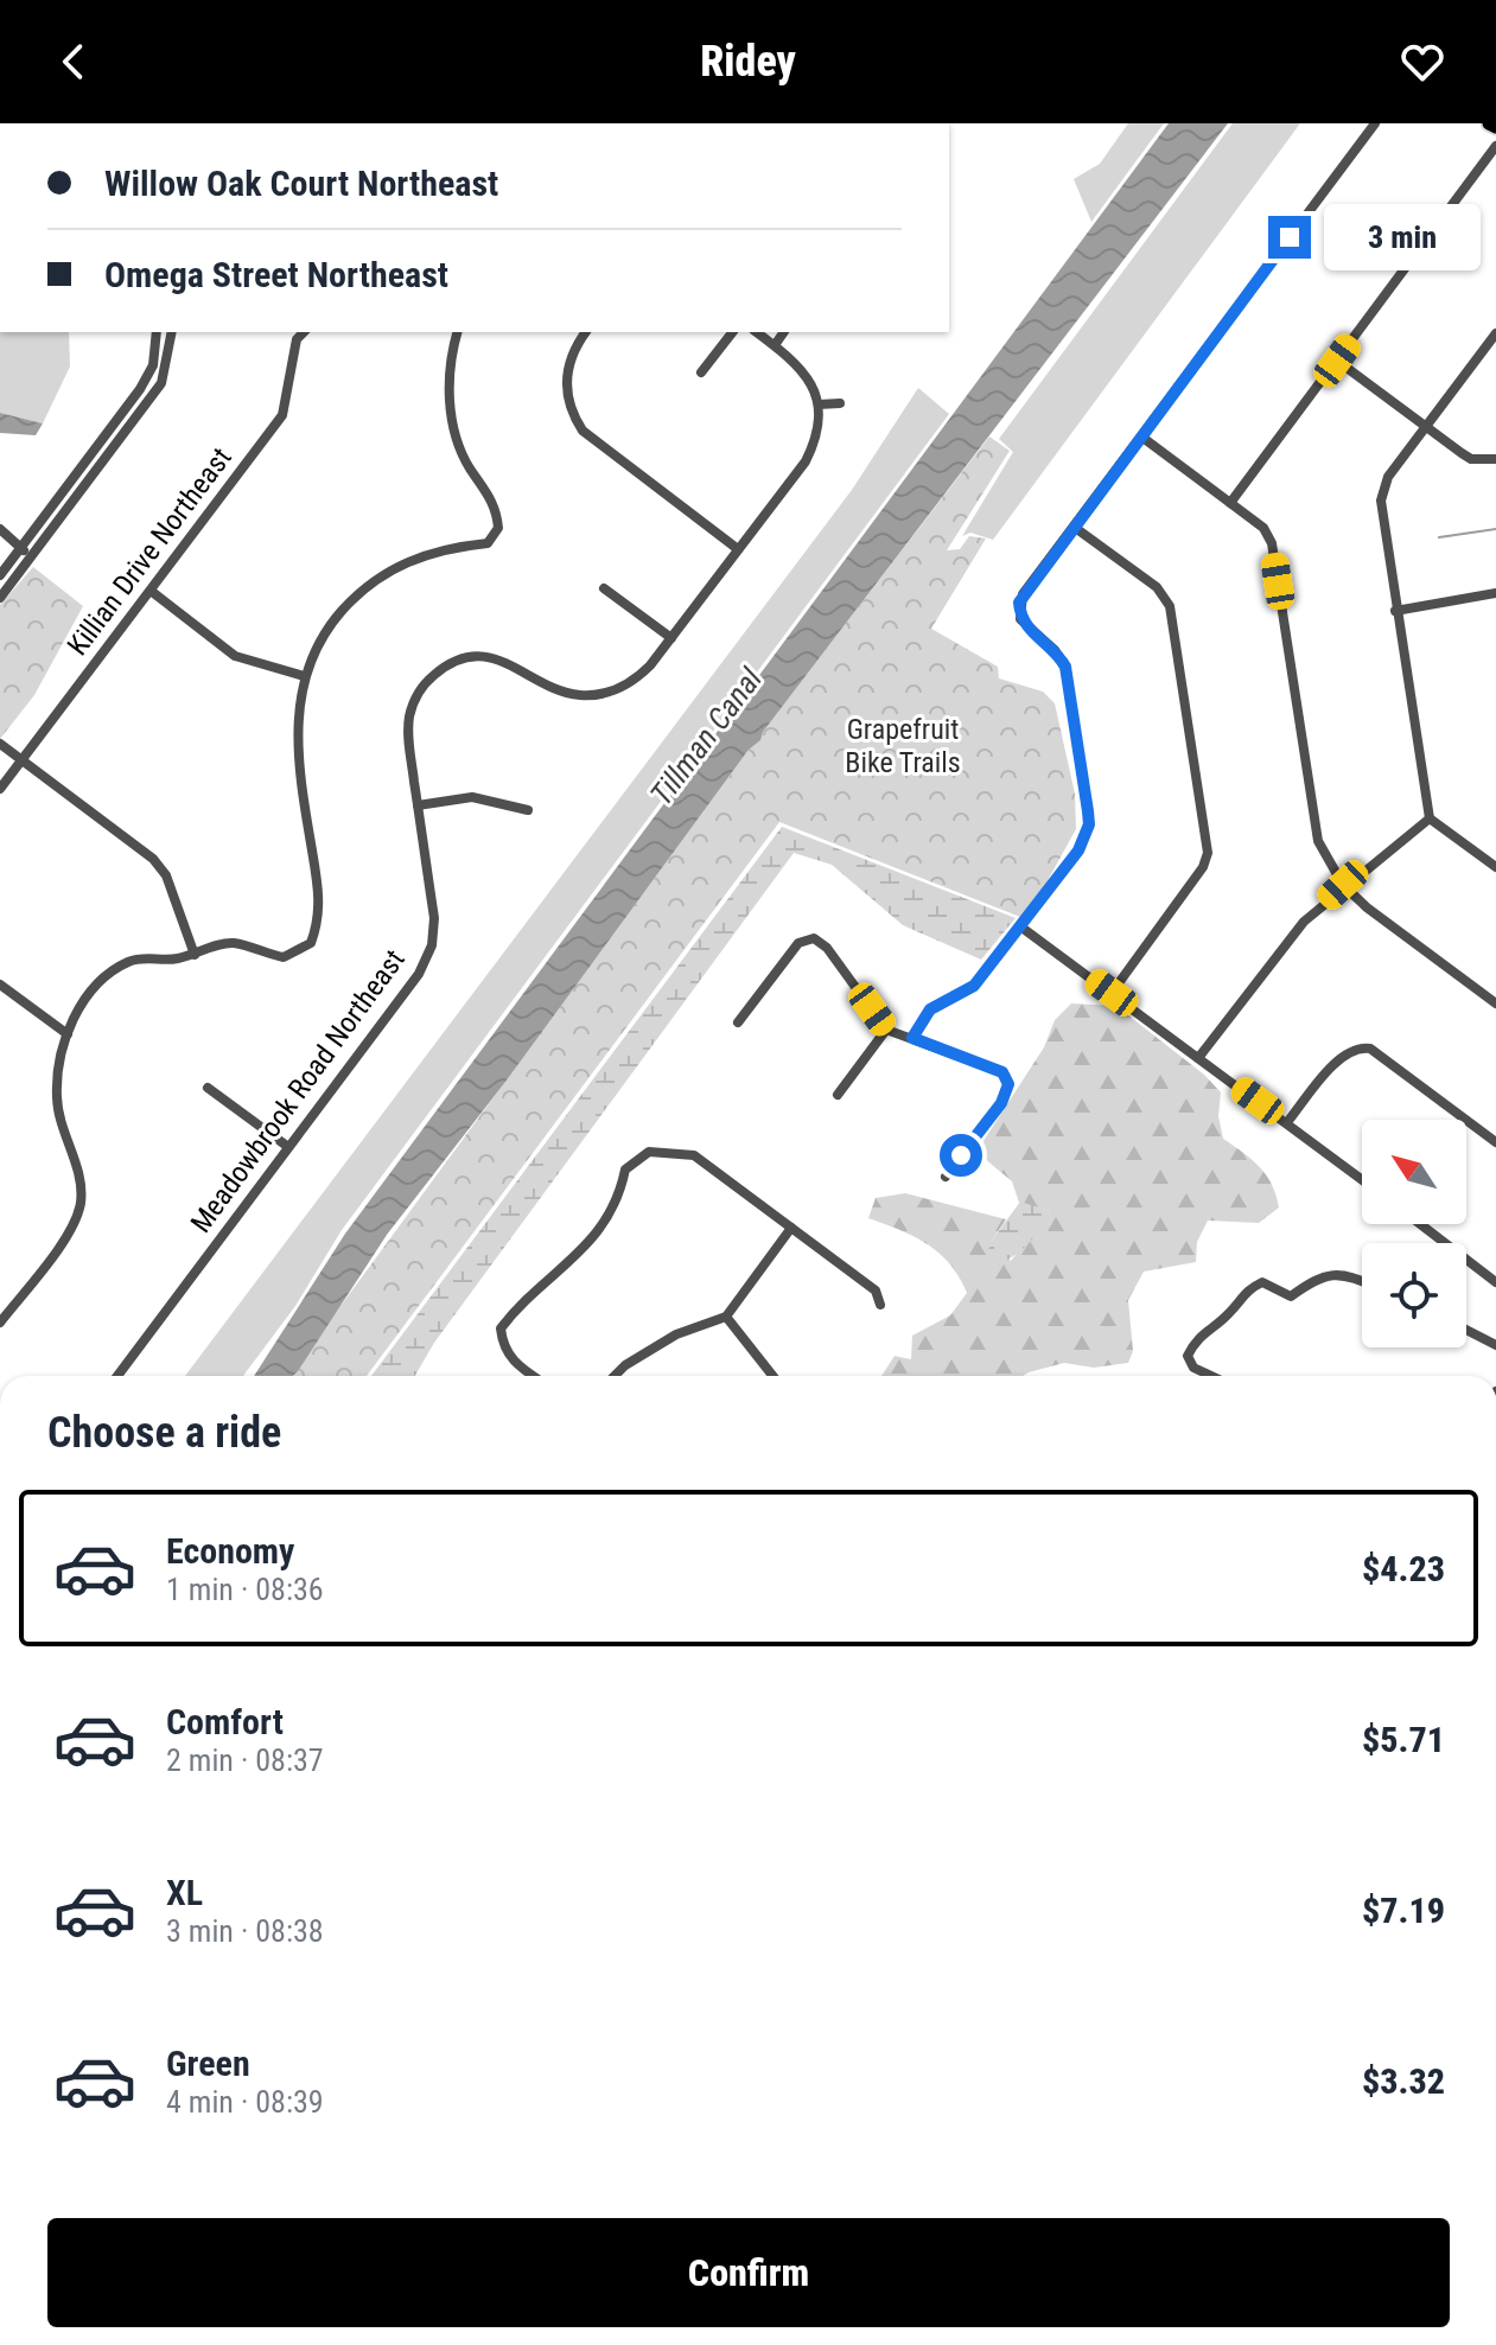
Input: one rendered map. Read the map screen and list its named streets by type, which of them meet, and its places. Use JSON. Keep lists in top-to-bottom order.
{
  "streets": {
    "street": ["Killian Drive Northeast", "Meadowbrook Road Northeast"]
  },
  "water": ["Tillman Canal"],
  "parks": ["Grapefruit Bike Trails"],
  "north": "top left",
  "page": {
    "header": "Ridey",
    "banner": ["Willow Oak Court Northeast", "Omega Street Northeast"],
    "bubble": "3 min",
    "heading": "Choose a ride",
    "list": [
      {
        "name": "Economy",
        "note": "1 min · 08:36",
        "value": "$4.23"
      },
      {
        "name": "Comfort",
        "note": "2 min · 08:37",
        "value": "$5.71"
      },
      {
        "name": "XL",
        "note": "3 min · 08:38",
        "value": "$7.19"
      },
      {
        "name": "Green",
        "note": "4 min · 08:39",
        "value": "$3.32"
      }
    ],
    "buttons": "Confirm"
  }
}
